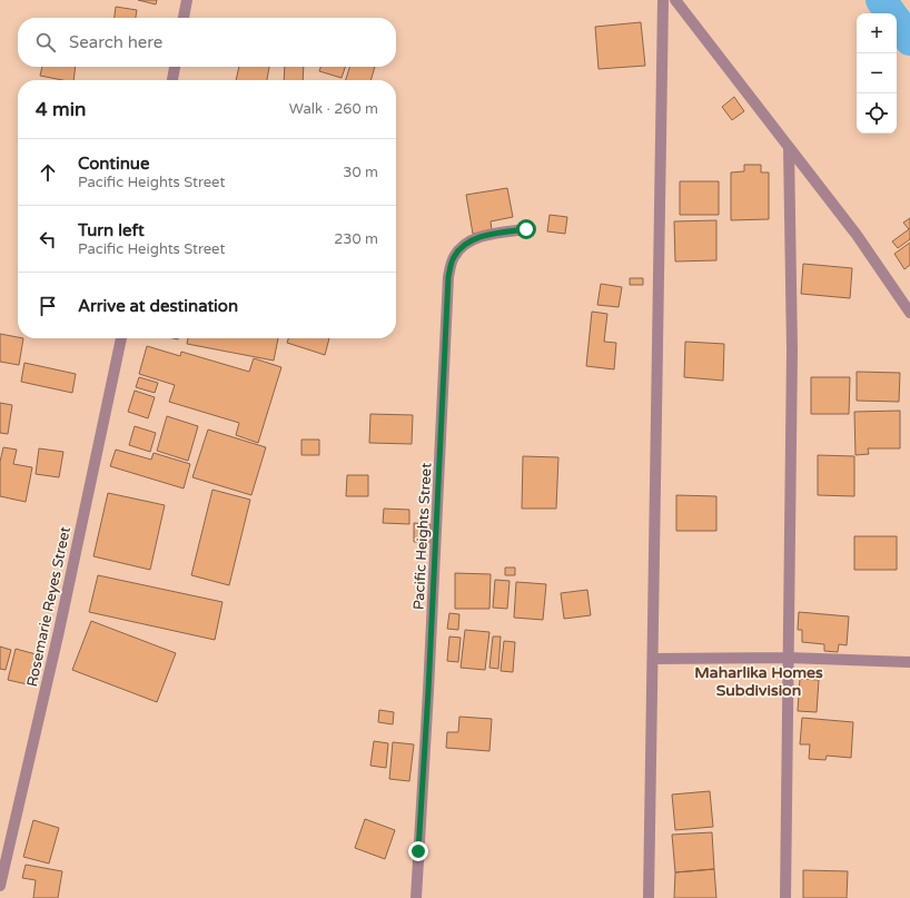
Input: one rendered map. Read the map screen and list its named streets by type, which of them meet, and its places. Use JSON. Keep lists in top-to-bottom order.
{
  "streets": {
    "street": ["Pacific Heights Street", "Rosemarie Reyes Street"]
  },
  "districts": ["Maharlika Homes Subdivision"],
  "page": {
    "map_buttons": ["+", "−"],
    "search": "Search here",
    "heading": ["4 min", "Walk · 260 m"],
    "list": [
      ["Continue", "Pacific Heights Street", "30 m"],
      ["Turn left", "Pacific Heights Street", "230 m"],
      "Arrive at destination"
    ]
  }
}
